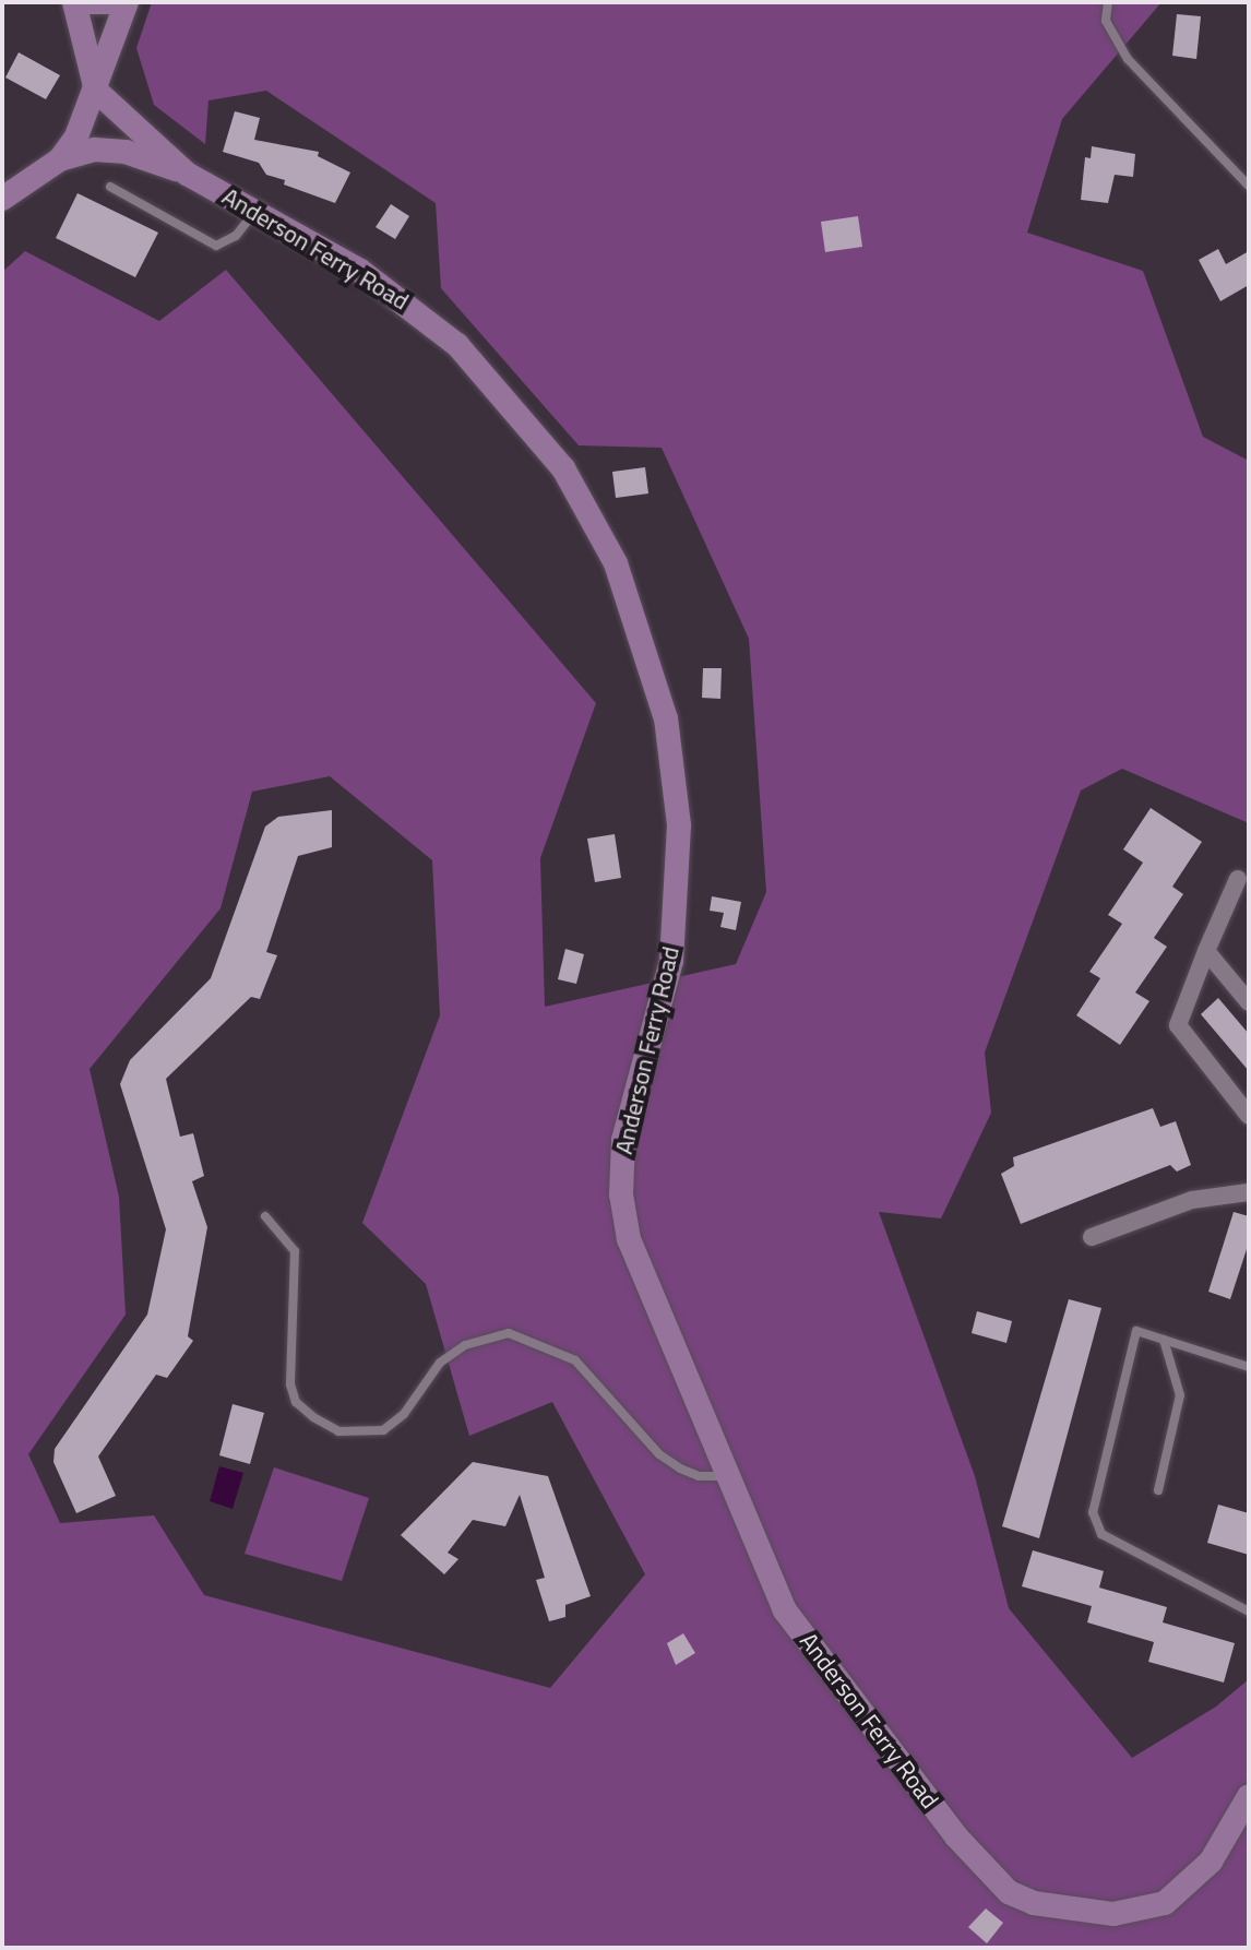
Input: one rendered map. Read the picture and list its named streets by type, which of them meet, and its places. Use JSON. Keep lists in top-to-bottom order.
{
  "streets": {
    "street": ["Anderson Ferry Road"]
  }
}
